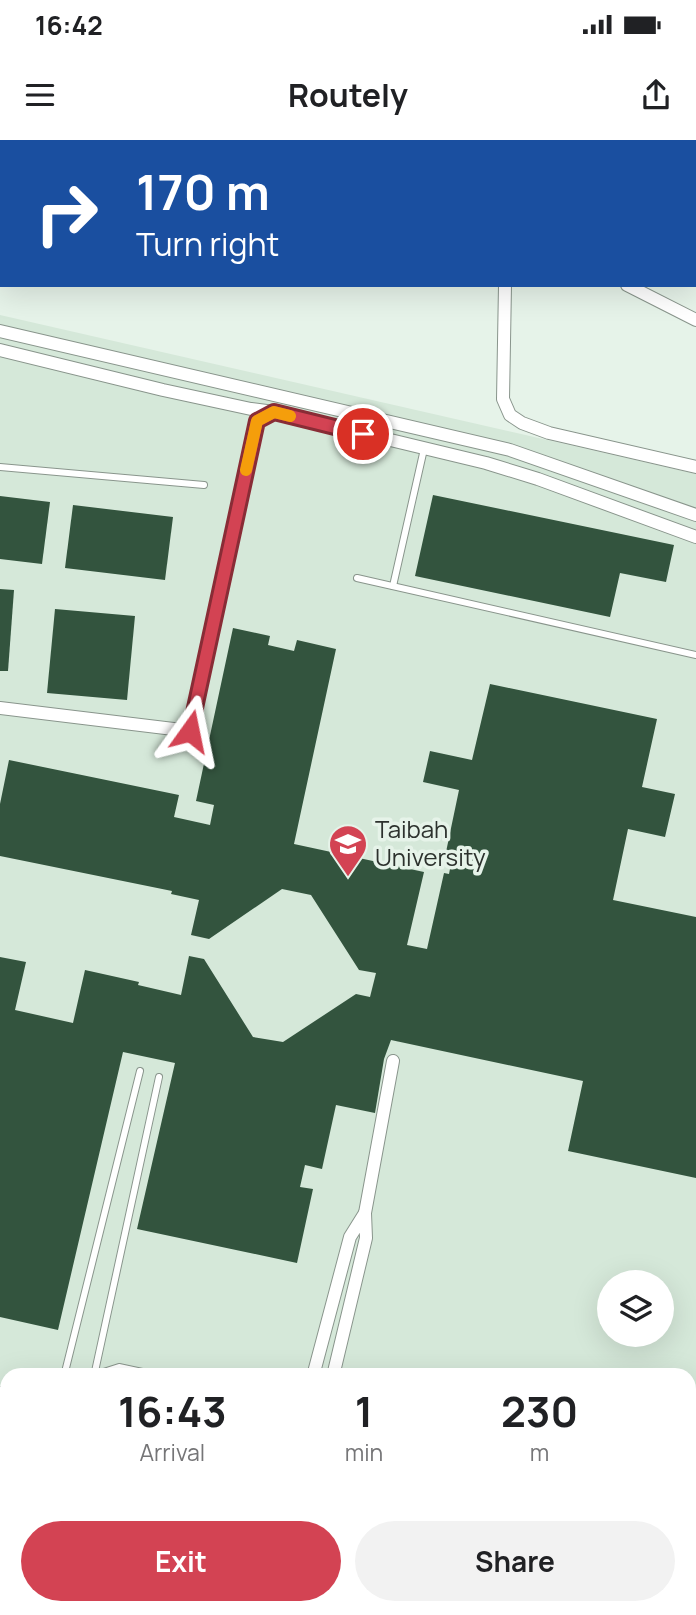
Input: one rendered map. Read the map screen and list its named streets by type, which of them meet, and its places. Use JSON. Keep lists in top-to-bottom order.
{
  "places": {
    "school or university": ["Taibah University"]
  },
  "page": {
    "status": "16:42",
    "header": "Routely",
    "turn": ["170 m", "Turn right"],
    "eta": [
      "16:43",
      "Arrival",
      "1",
      "min",
      "230",
      "m"
    ],
    "buttons": ["Exit", "Share"]
  }
}
